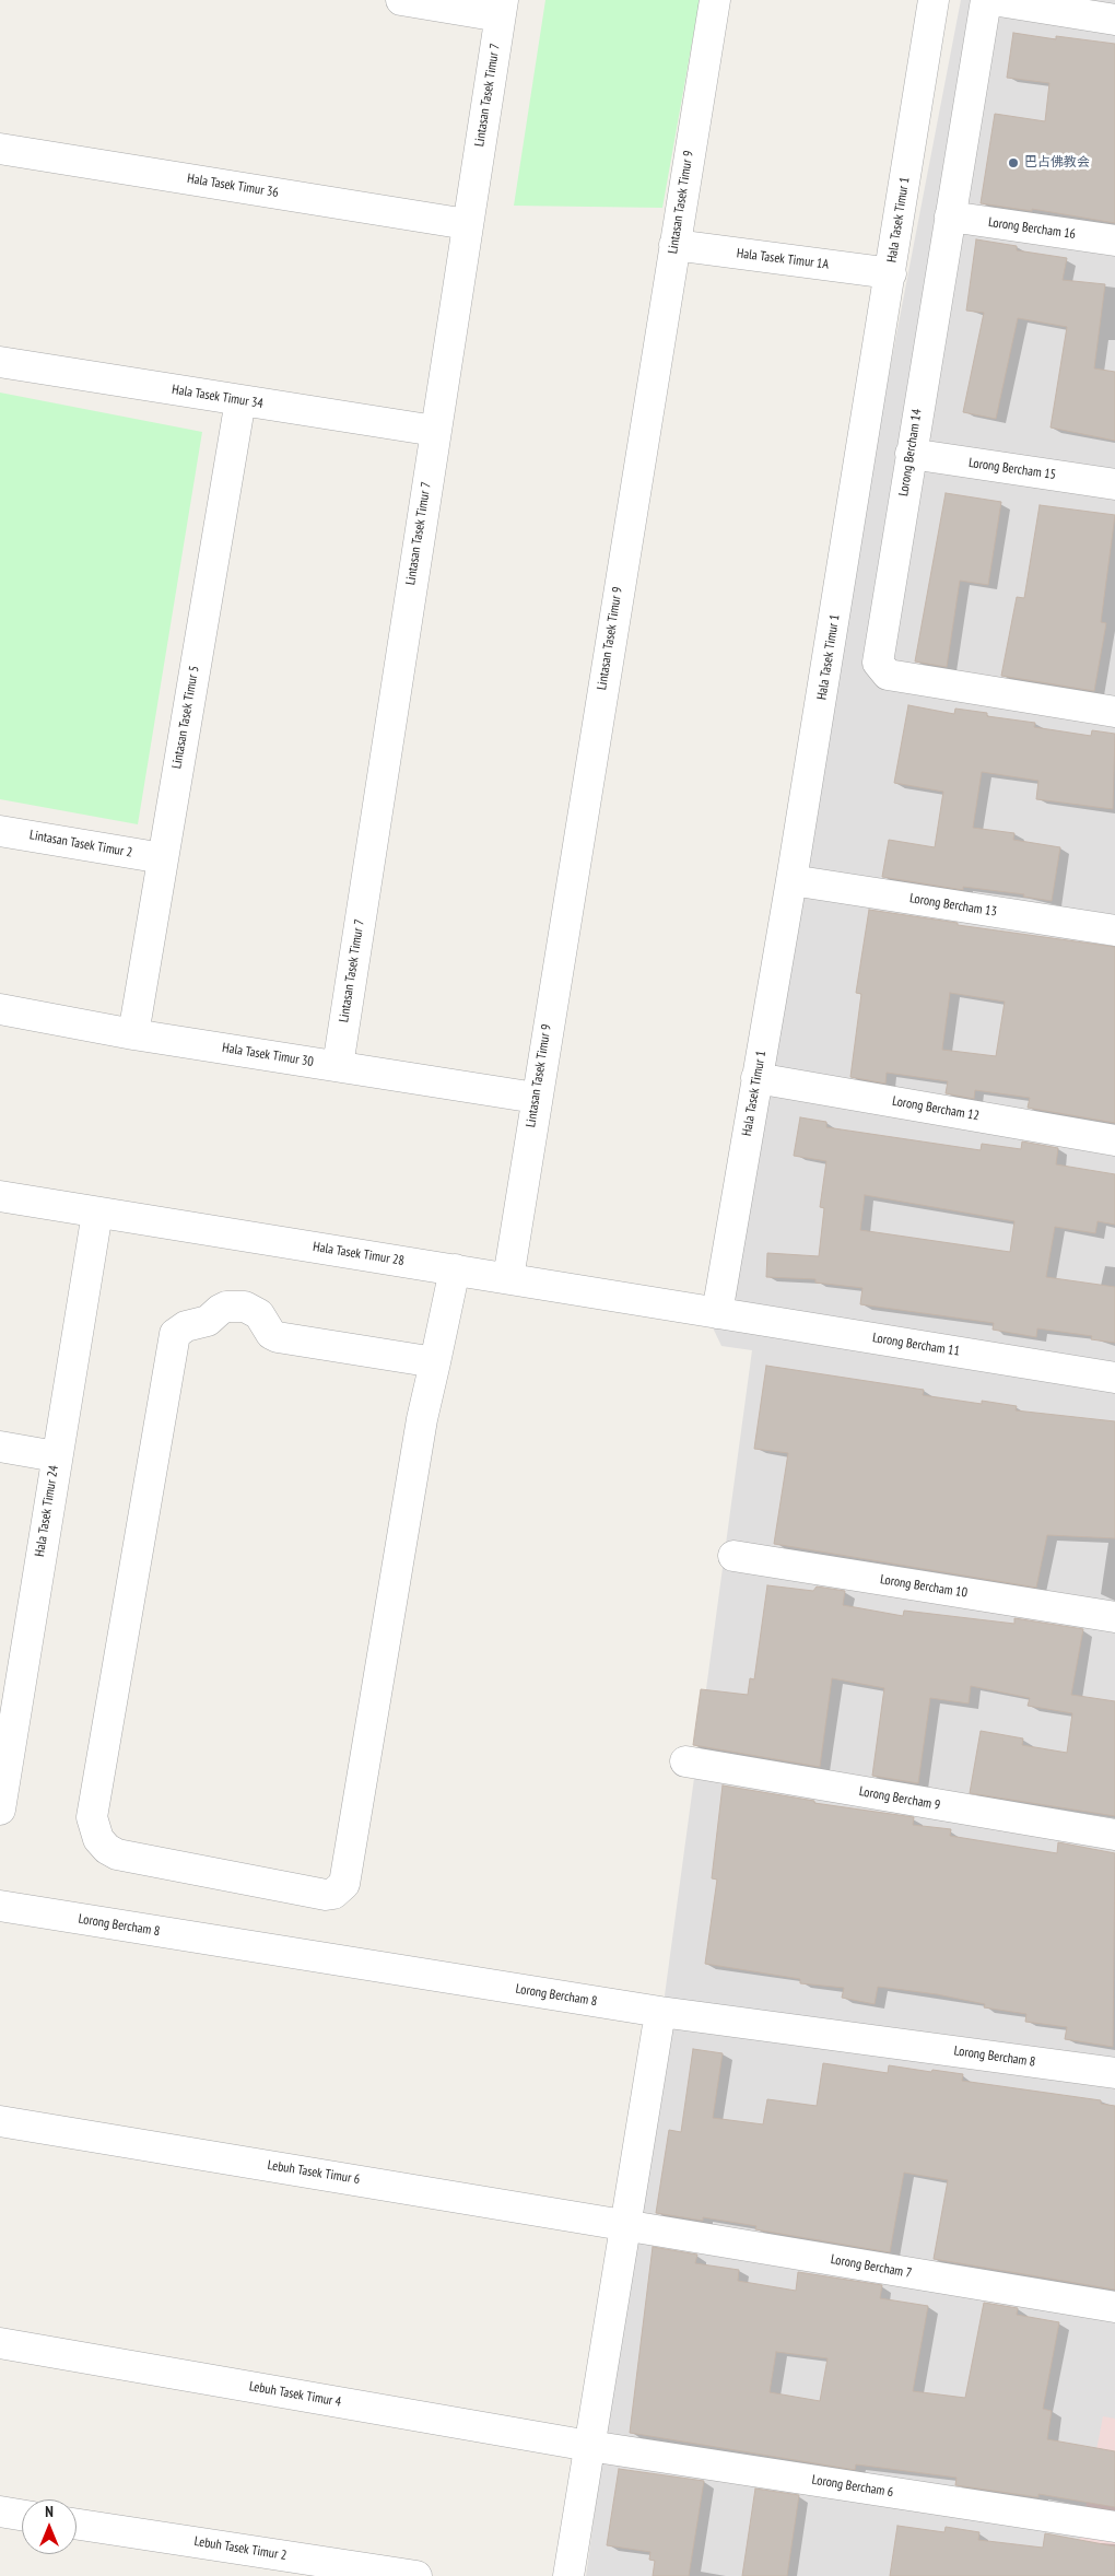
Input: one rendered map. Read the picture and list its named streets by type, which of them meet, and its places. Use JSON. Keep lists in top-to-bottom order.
{
  "streets": {
    "street": [
      "Lintasan Tasek Timur 7",
      "Hala Tasek Timur 36",
      "Lintasan Tasek Timur 9",
      "Hala Tasek Timur 1",
      "Lorong Bercham 16",
      "Hala Tasek Timur 1A",
      "Hala Tasek Timur 34",
      "Lorong Bercham 14",
      "Lorong Bercham 15",
      "Lintasan Tasek Timur 5",
      "Lintasan Tasek Timur 2",
      "Lorong Bercham 13",
      "Hala Tasek Timur 30",
      "Lorong Bercham 12",
      "Hala Tasek Timur 28",
      "Lorong Bercham 11",
      "Hala Tasek Timur 24",
      "Lorong Bercham 10",
      "Lorong Bercham 9",
      "Lorong Bercham 8",
      "Lebuh Tasek Timur 6",
      "Lorong Bercham 7",
      "Lebuh Tasek Timur 4",
      "Lorong Bercham 6",
      "Lebuh Tasek Timur 2"
    ]
  },
  "crossings": [
    ["Lintasan Tasek Timur 7", "Hala Tasek Timur 36"],
    ["Lintasan Tasek Timur 7", "Hala Tasek Timur 34"],
    ["Lintasan Tasek Timur 7", "Hala Tasek Timur 30"],
    ["Lintasan Tasek Timur 9", "Hala Tasek Timur 1A"],
    ["Lintasan Tasek Timur 9", "Hala Tasek Timur 30"],
    ["Lintasan Tasek Timur 9", "Hala Tasek Timur 28"],
    ["Hala Tasek Timur 1", "Hala Tasek Timur 1A"],
    ["Hala Tasek Timur 1", "Lorong Bercham 13"],
    ["Hala Tasek Timur 1", "Lorong Bercham 12"],
    ["Hala Tasek Timur 1", "Hala Tasek Timur 28"],
    ["Hala Tasek Timur 1", "Lorong Bercham 11"],
    ["Lorong Bercham 16", "Lorong Bercham 14"],
    ["Hala Tasek Timur 34", "Lintasan Tasek Timur 5"],
    ["Lorong Bercham 14", "Lorong Bercham 15"],
    ["Lintasan Tasek Timur 5", "Lintasan Tasek Timur 2"],
    ["Lintasan Tasek Timur 5", "Hala Tasek Timur 30"],
    ["Hala Tasek Timur 28", "Lorong Bercham 11"],
    ["Hala Tasek Timur 28", "Hala Tasek Timur 24"],
    ["Lebuh Tasek Timur 6", "Lorong Bercham 7"],
    ["Lebuh Tasek Timur 4", "Lorong Bercham 6"]
  ],
  "places": ["巴占佛教会"],
  "north": "top"
}
